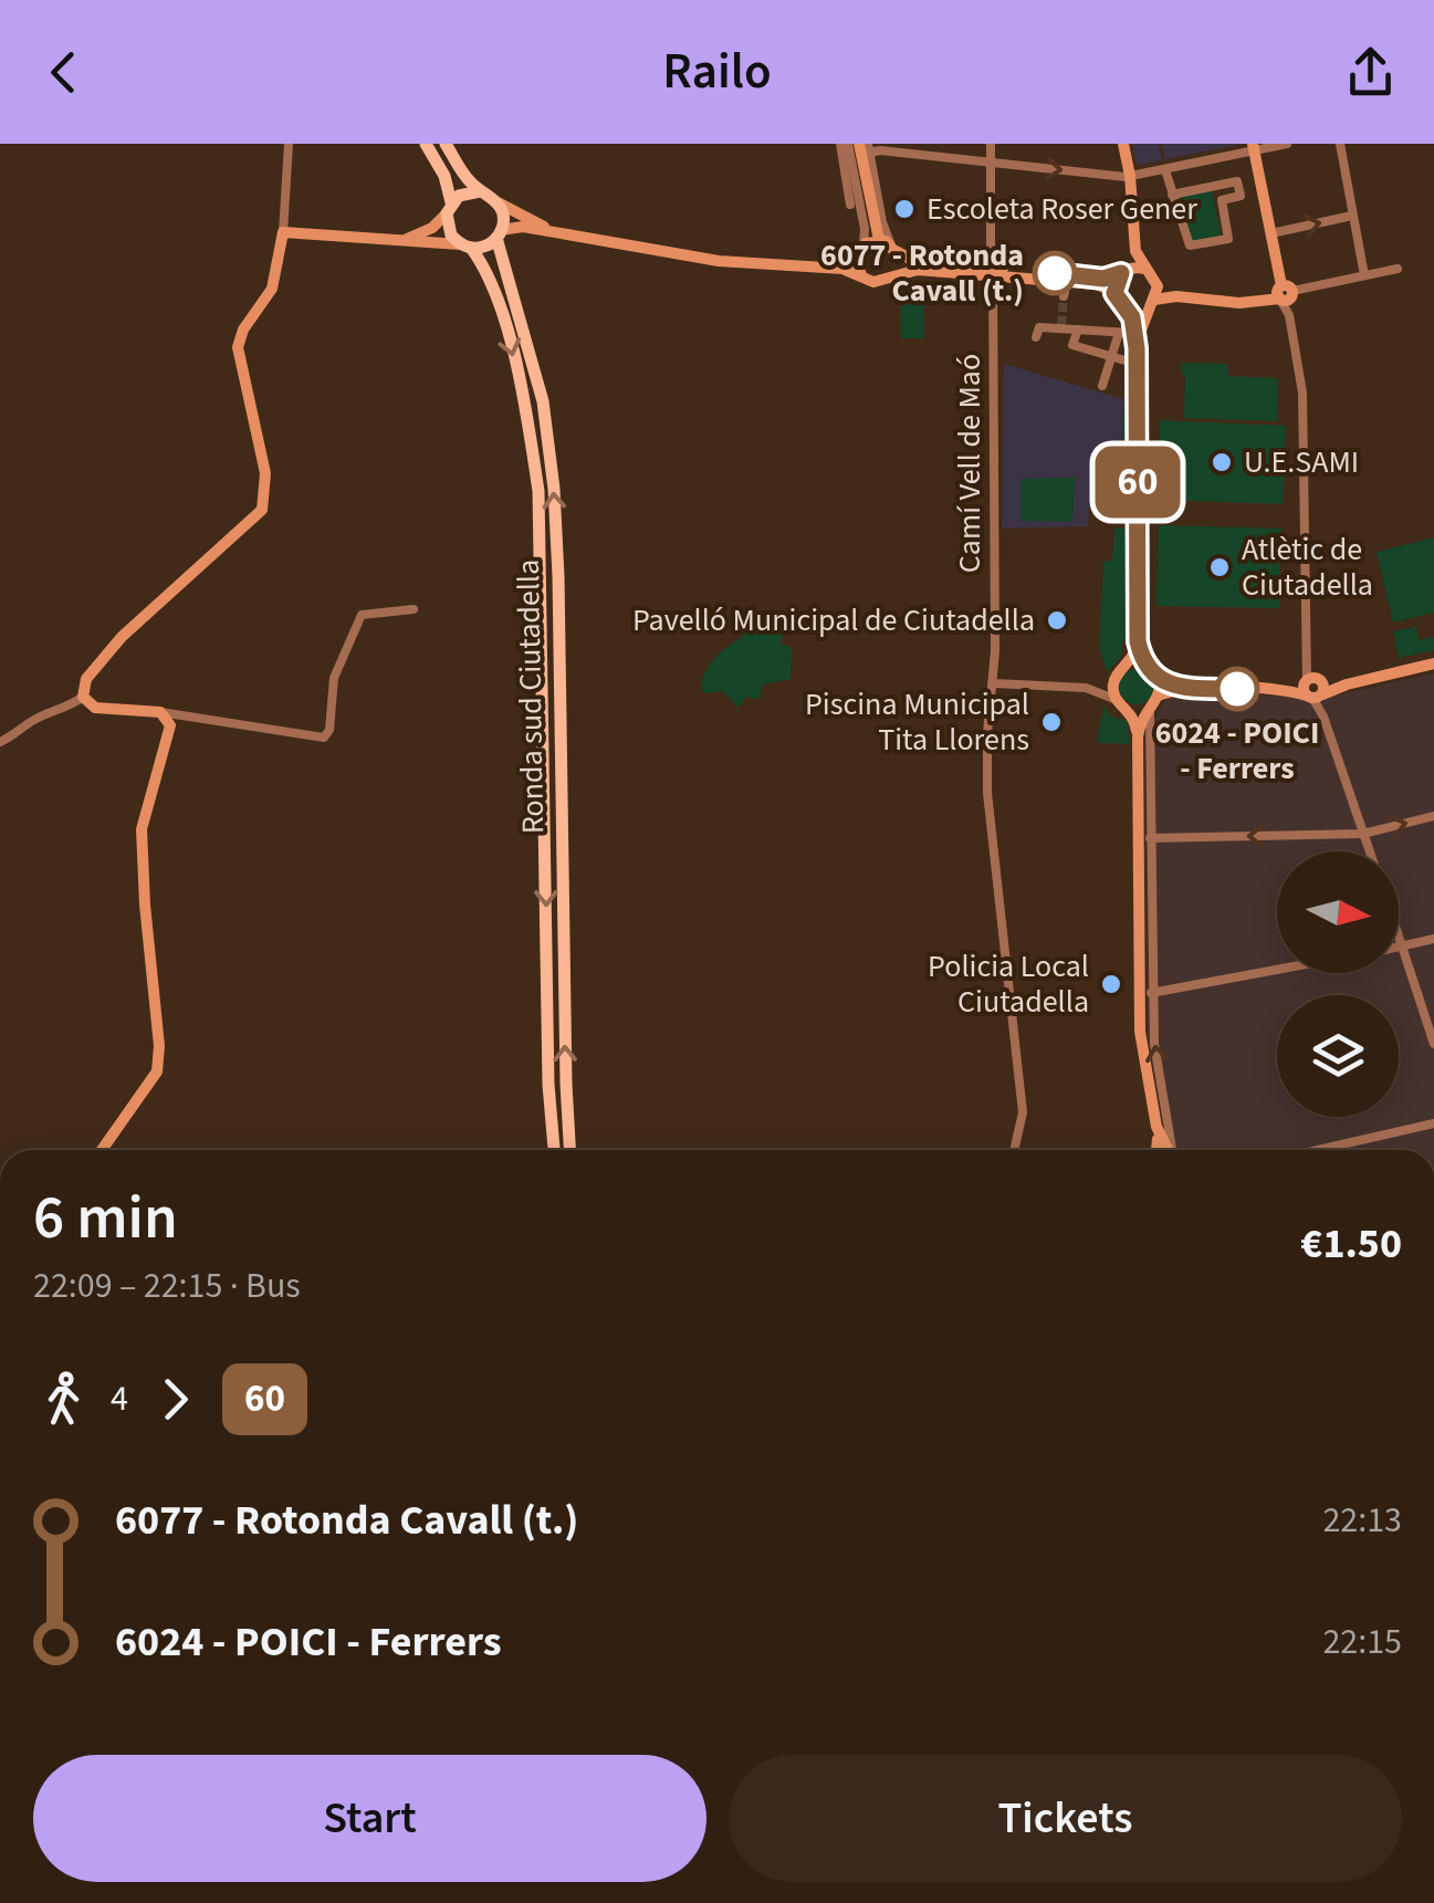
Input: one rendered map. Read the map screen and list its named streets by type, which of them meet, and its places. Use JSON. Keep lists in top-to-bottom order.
{
  "streets": {
    "main road": ["Ronda sud Ciutadella"],
    "street": ["Camí Vell de Maó"]
  },
  "places": [
    "Escoleta Roser Gener",
    "6077 - Rotonda Cavall (t.)",
    "U.E.SAMI",
    "Atlètic de Ciutadella",
    "Pavelló Municipal de Ciutadella",
    "6024 - POICI - Ferrers",
    "Piscina Municipal Tita Llorens",
    "Policia Local Ciutadella"
  ],
  "lines": ["bus line 60"],
  "north": "right",
  "page": {
    "header": "Railo",
    "on_map": "60",
    "heading": ["6 min", "22:09 – 22:15 · Bus", "€1.50"],
    "legs": ["4", "60"],
    "list": [
      {
        "name": "6077 - Rotonda Cavall (t.)",
        "value": "22:13"
      },
      {
        "name": "6024 - POICI - Ferrers",
        "value": "22:15"
      }
    ],
    "buttons": ["Start", "Tickets"]
  }
}
